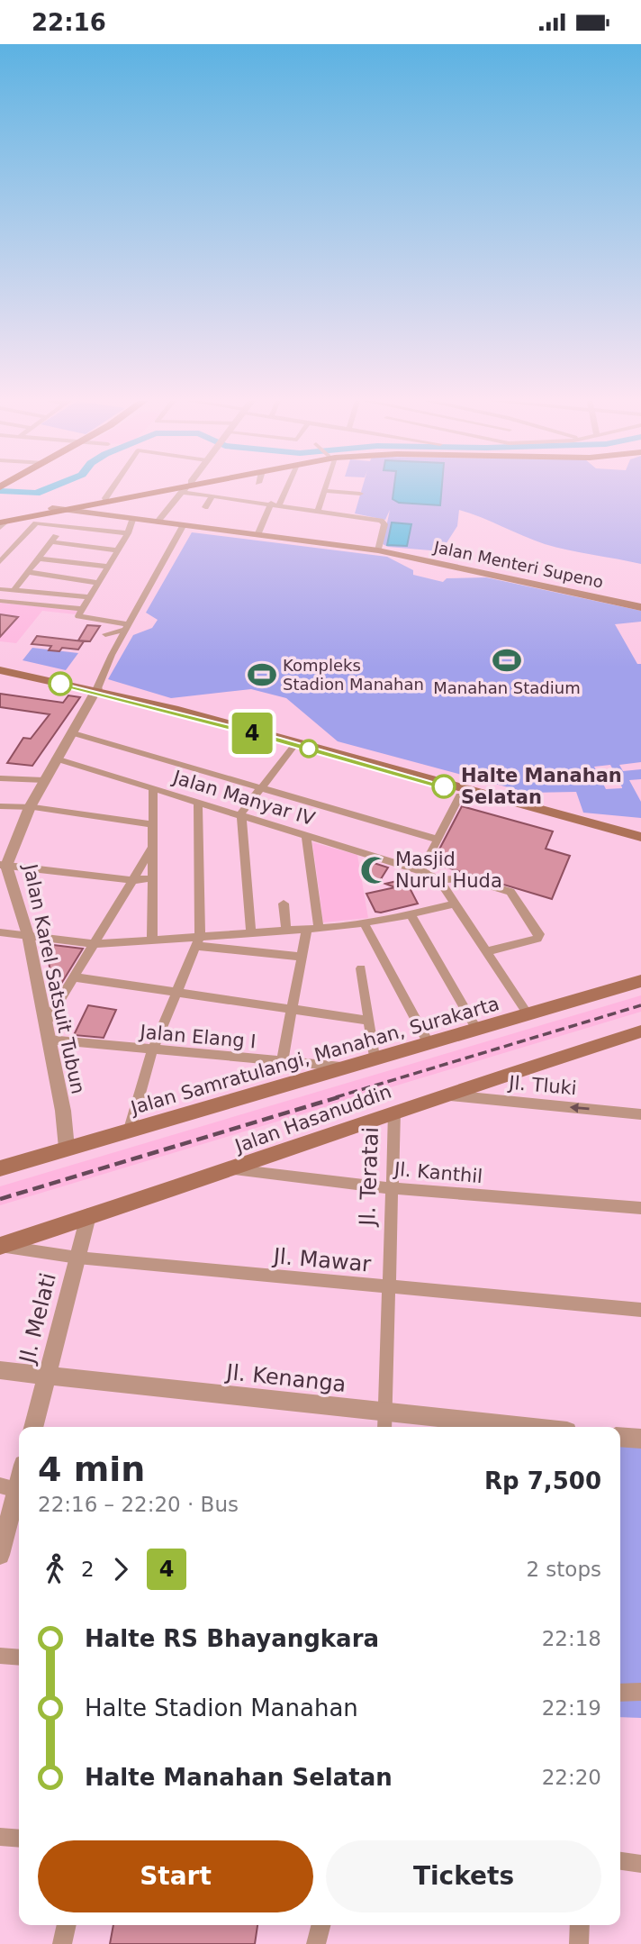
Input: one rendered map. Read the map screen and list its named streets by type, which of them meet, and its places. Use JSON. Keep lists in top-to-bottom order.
{
  "streets": {
    "main road": ["Jalan Menteri Supeno", "Jalan Samratulangi, Manahan, Surakarta", "Jalan Hasanuddin"],
    "street": [
      "Jalan Manyar IV",
      "Jalan Karel Satsuit Tubun",
      "Jalan Elang I",
      "Jl. Tluki",
      "Jl. Kanthil",
      "Jl. Teratai",
      "Jl. Mawar",
      "Jl. Melati",
      "Jl. Kenanga"
    ]
  },
  "crossings": [
    ["Jalan Manyar IV", "Jalan Karel Satsuit Tubun"],
    ["Jalan Karel Satsuit Tubun", "Jalan Elang I"],
    ["Jalan Karel Satsuit Tubun", "Jalan Samratulangi, Manahan, Surakarta"],
    ["Jalan Elang I", "Jalan Samratulangi, Manahan, Surakarta"],
    ["Jl. Tluki", "Jalan Hasanuddin"],
    ["Jalan Hasanuddin", "Jl. Kanthil"],
    ["Jalan Hasanuddin", "Jl. Teratai"],
    ["Jalan Hasanuddin", "Jl. Mawar"],
    ["Jalan Hasanuddin", "Jl. Melati"],
    ["Jl. Kanthil", "Jl. Teratai"],
    ["Jl. Teratai", "Jl. Mawar"],
    ["Jl. Teratai", "Jl. Kenanga"],
    ["Jl. Mawar", "Jl. Melati"],
    ["Jl. Melati", "Jl. Kenanga"]
  ],
  "one_way": ["Jl. Tluki"],
  "places": {
    "sports": ["Manahan Stadium", "Kompleks Stadion Manahan"],
    "other": ["Halte Manahan Selatan"],
    "mosque": ["Masjid Nurul Huda"]
  },
  "lines": ["bus line 4"],
  "page": {
    "status": "22:16",
    "on_map": "4",
    "heading": ["4 min", "22:16 – 22:20 · Bus", "Rp 7,500"],
    "legs": ["2", "4", "2 stops"],
    "list": [
      {
        "name": "Halte RS Bhayangkara",
        "value": "22:18"
      },
      {
        "name": "Halte Stadion Manahan",
        "value": "22:19"
      },
      {
        "name": "Halte Manahan Selatan",
        "value": "22:20"
      }
    ],
    "buttons": ["Start", "Tickets"]
  }
}
